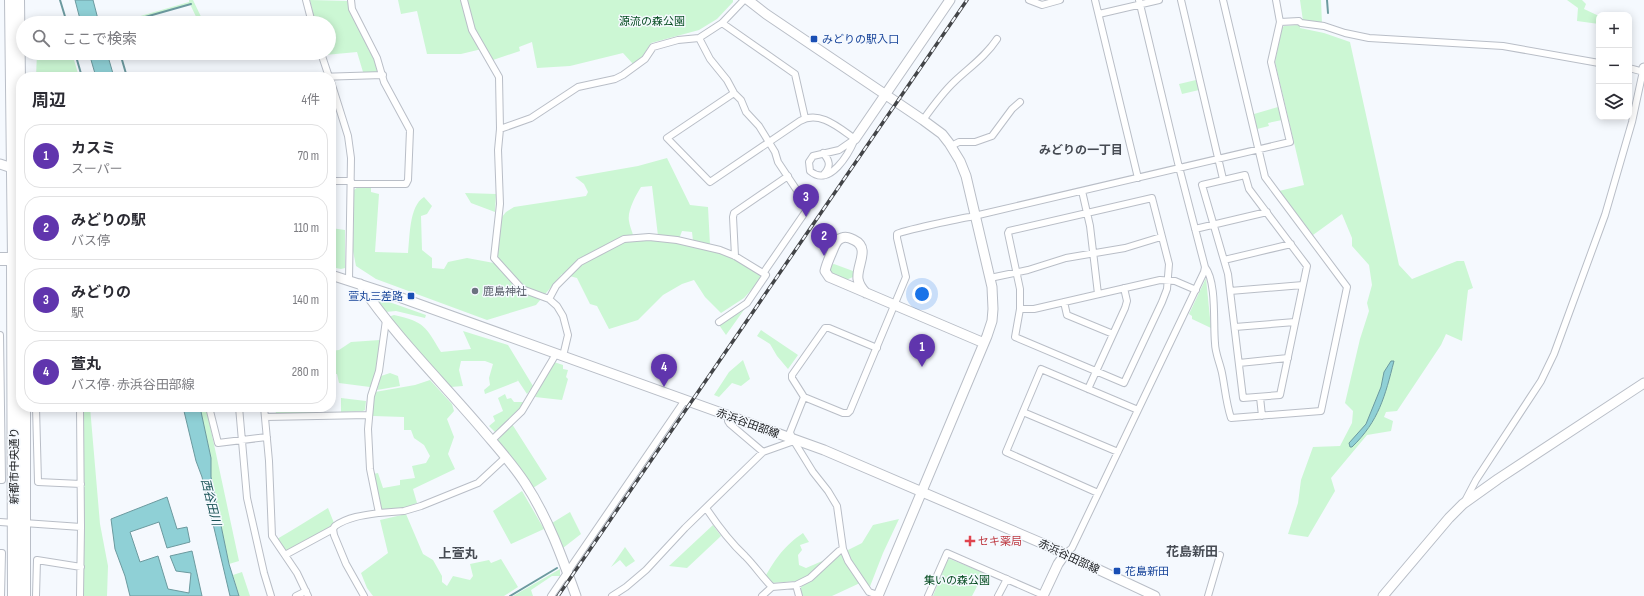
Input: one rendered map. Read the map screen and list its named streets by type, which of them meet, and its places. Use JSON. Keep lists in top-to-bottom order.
{
  "streets": {
    "highway": ["新都市中央通り"],
    "street": ["赤浜谷田部線"]
  },
  "districts": ["みどりの一丁目", "花島新田", "上萱丸"],
  "water": ["西谷田川"],
  "parks": ["源流の森公園", "集いの森公園"],
  "places": {
    "transit": ["みどりの駅入口", "萱丸三差路", "花島新田"],
    "other": ["鹿島神社"],
    "health": ["セキ薬局"]
  },
  "page": {
    "map_buttons": ["+", "−"],
    "search": "ここで検索",
    "heading": ["周辺", "4件"],
    "list": [
      {
        "mark": "1",
        "name": "カスミ",
        "note": "スーパー",
        "value": "70 m"
      },
      {
        "mark": "2",
        "name": "みどりの駅",
        "note": "バス停",
        "value": "110 m"
      },
      {
        "mark": "3",
        "name": "みどりの",
        "note": "駅",
        "value": "140 m"
      },
      {
        "mark": "4",
        "name": "萱丸",
        "note": "バス停 · 赤浜谷田部線",
        "value": "280 m"
      }
    ],
    "pins": [
      "3",
      "2",
      "1",
      "4"
    ]
  }
}
